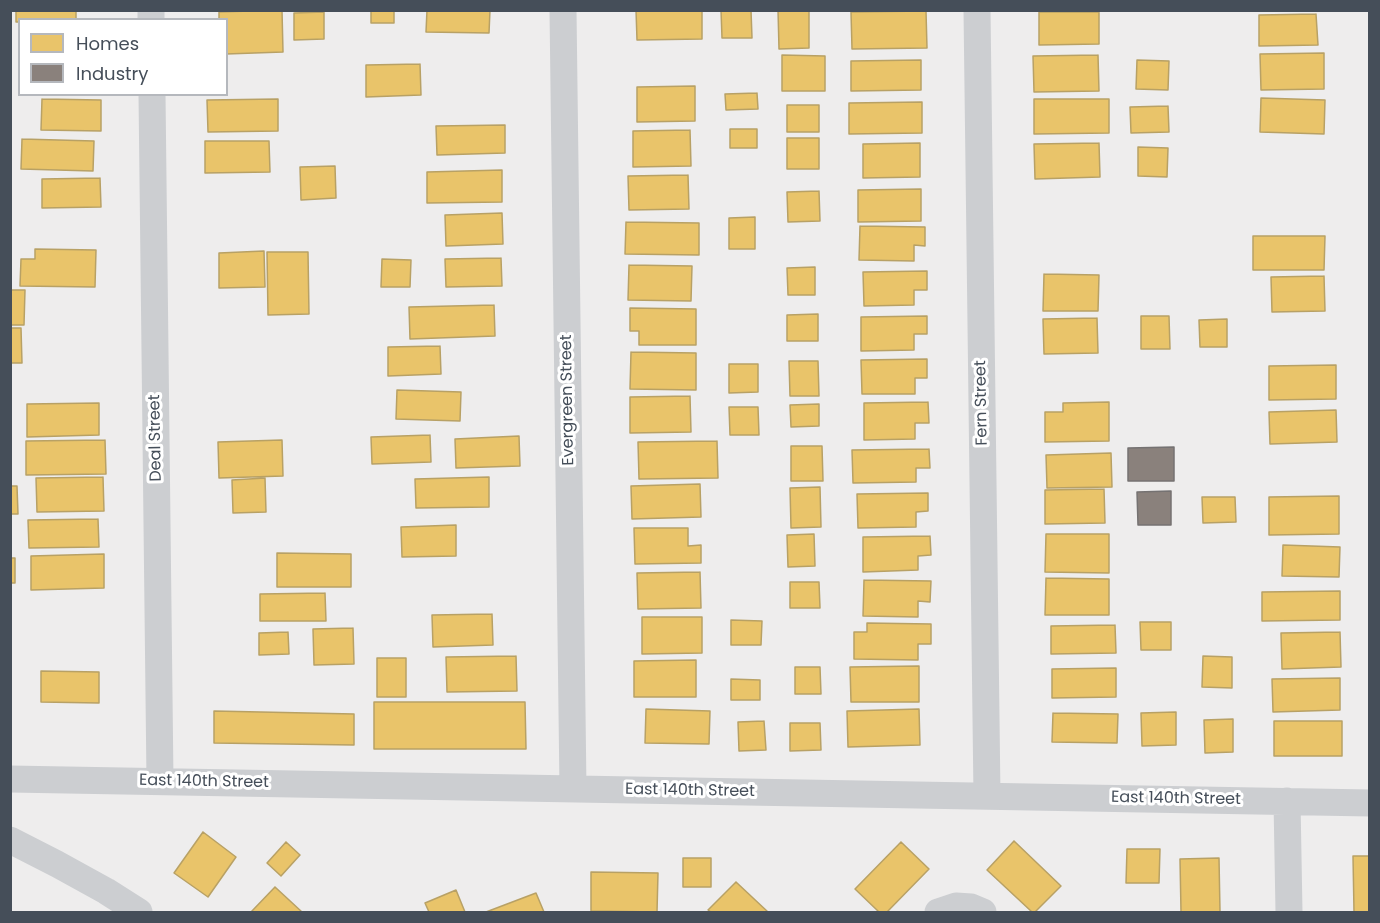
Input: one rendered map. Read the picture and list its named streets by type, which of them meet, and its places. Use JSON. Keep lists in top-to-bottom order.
{
  "streets": {
    "street": [
      "Evergreen Street",
      "Fern Street",
      "Deal Street",
      "East 140th Street"
    ]
  },
  "crossings": [
    ["Evergreen Street", "East 140th Street"],
    ["Fern Street", "East 140th Street"],
    ["Deal Street", "East 140th Street"]
  ],
  "legend": ["Homes", "Industry"]
}
